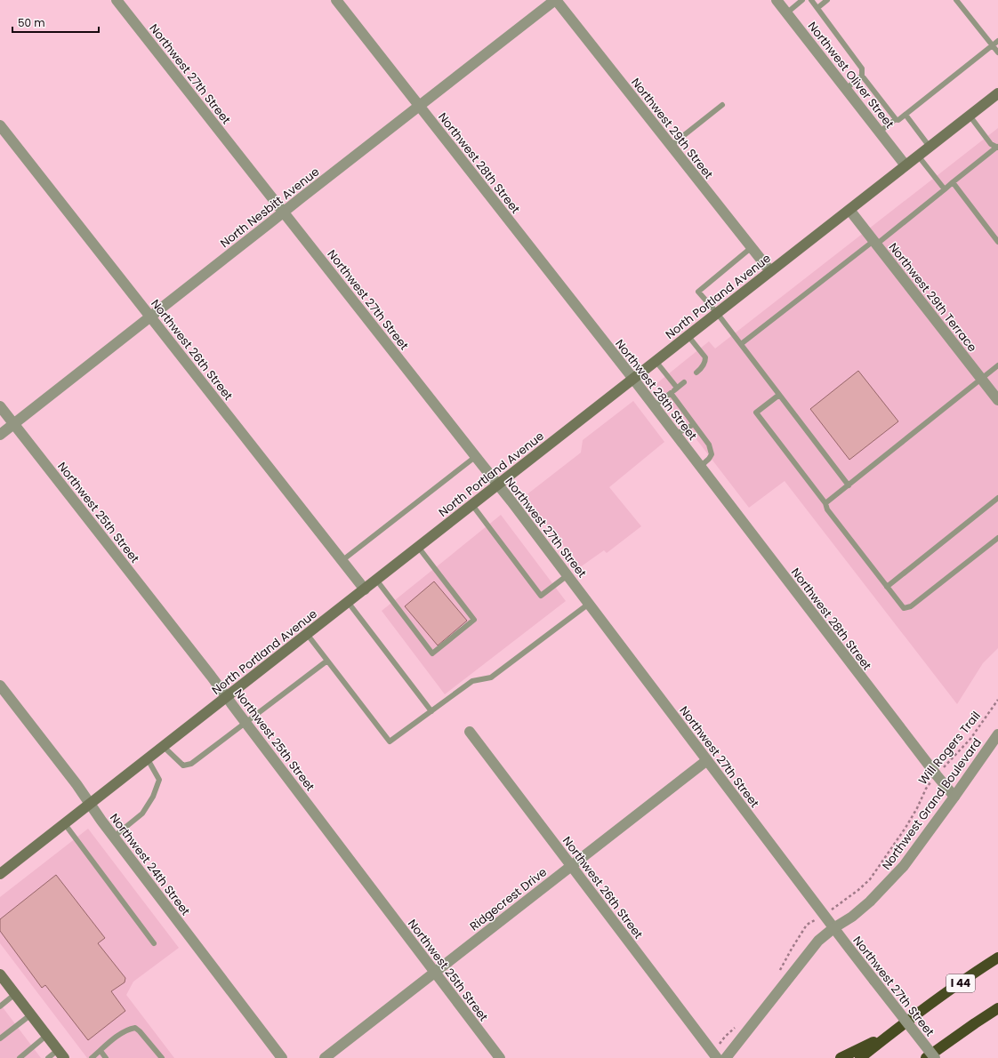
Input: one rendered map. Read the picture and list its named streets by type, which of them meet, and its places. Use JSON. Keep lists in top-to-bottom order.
{
  "streets": {
    "highway": ["I 44"],
    "main road": ["North Portland Avenue"],
    "street": [
      "Northwest 27th Street",
      "Northwest Oliver Street",
      "Northwest 29th Street",
      "Northwest 28th Street",
      "North Nesbitt Avenue",
      "Northwest 29th Terrace",
      "Northwest 26th Street",
      "Northwest 25th Street",
      "Northwest Grand Boulevard",
      "Northwest 24th Street",
      "Ridgecrest Drive"
    ],
    "path": ["Will Rogers Trail"]
  },
  "crossings": [
    ["Northwest 27th Street", "North Nesbitt Avenue"],
    ["Northwest 27th Street", "North Portland Avenue"],
    ["Northwest 27th Street", "Northwest Grand Boulevard"],
    ["Northwest 27th Street", "Ridgecrest Drive"],
    ["Northwest Oliver Street", "North Portland Avenue"],
    ["Northwest 29th Street", "North Nesbitt Avenue"],
    ["Northwest 29th Street", "North Portland Avenue"],
    ["Northwest 28th Street", "North Nesbitt Avenue"],
    ["Northwest 28th Street", "North Portland Avenue"],
    ["Northwest 28th Street", "Will Rogers Trail"],
    ["Northwest 28th Street", "Northwest Grand Boulevard"],
    ["North Nesbitt Avenue", "Northwest 26th Street"],
    ["North Nesbitt Avenue", "Northwest 25th Street"],
    ["North Portland Avenue", "Northwest 29th Terrace"],
    ["North Portland Avenue", "Northwest 26th Street"],
    ["North Portland Avenue", "Northwest 25th Street"],
    ["North Portland Avenue", "Northwest 24th Street"],
    ["Northwest 26th Street", "Ridgecrest Drive"],
    ["Northwest 25th Street", "Ridgecrest Drive"]
  ],
  "scale_bar": "50 m"
}
